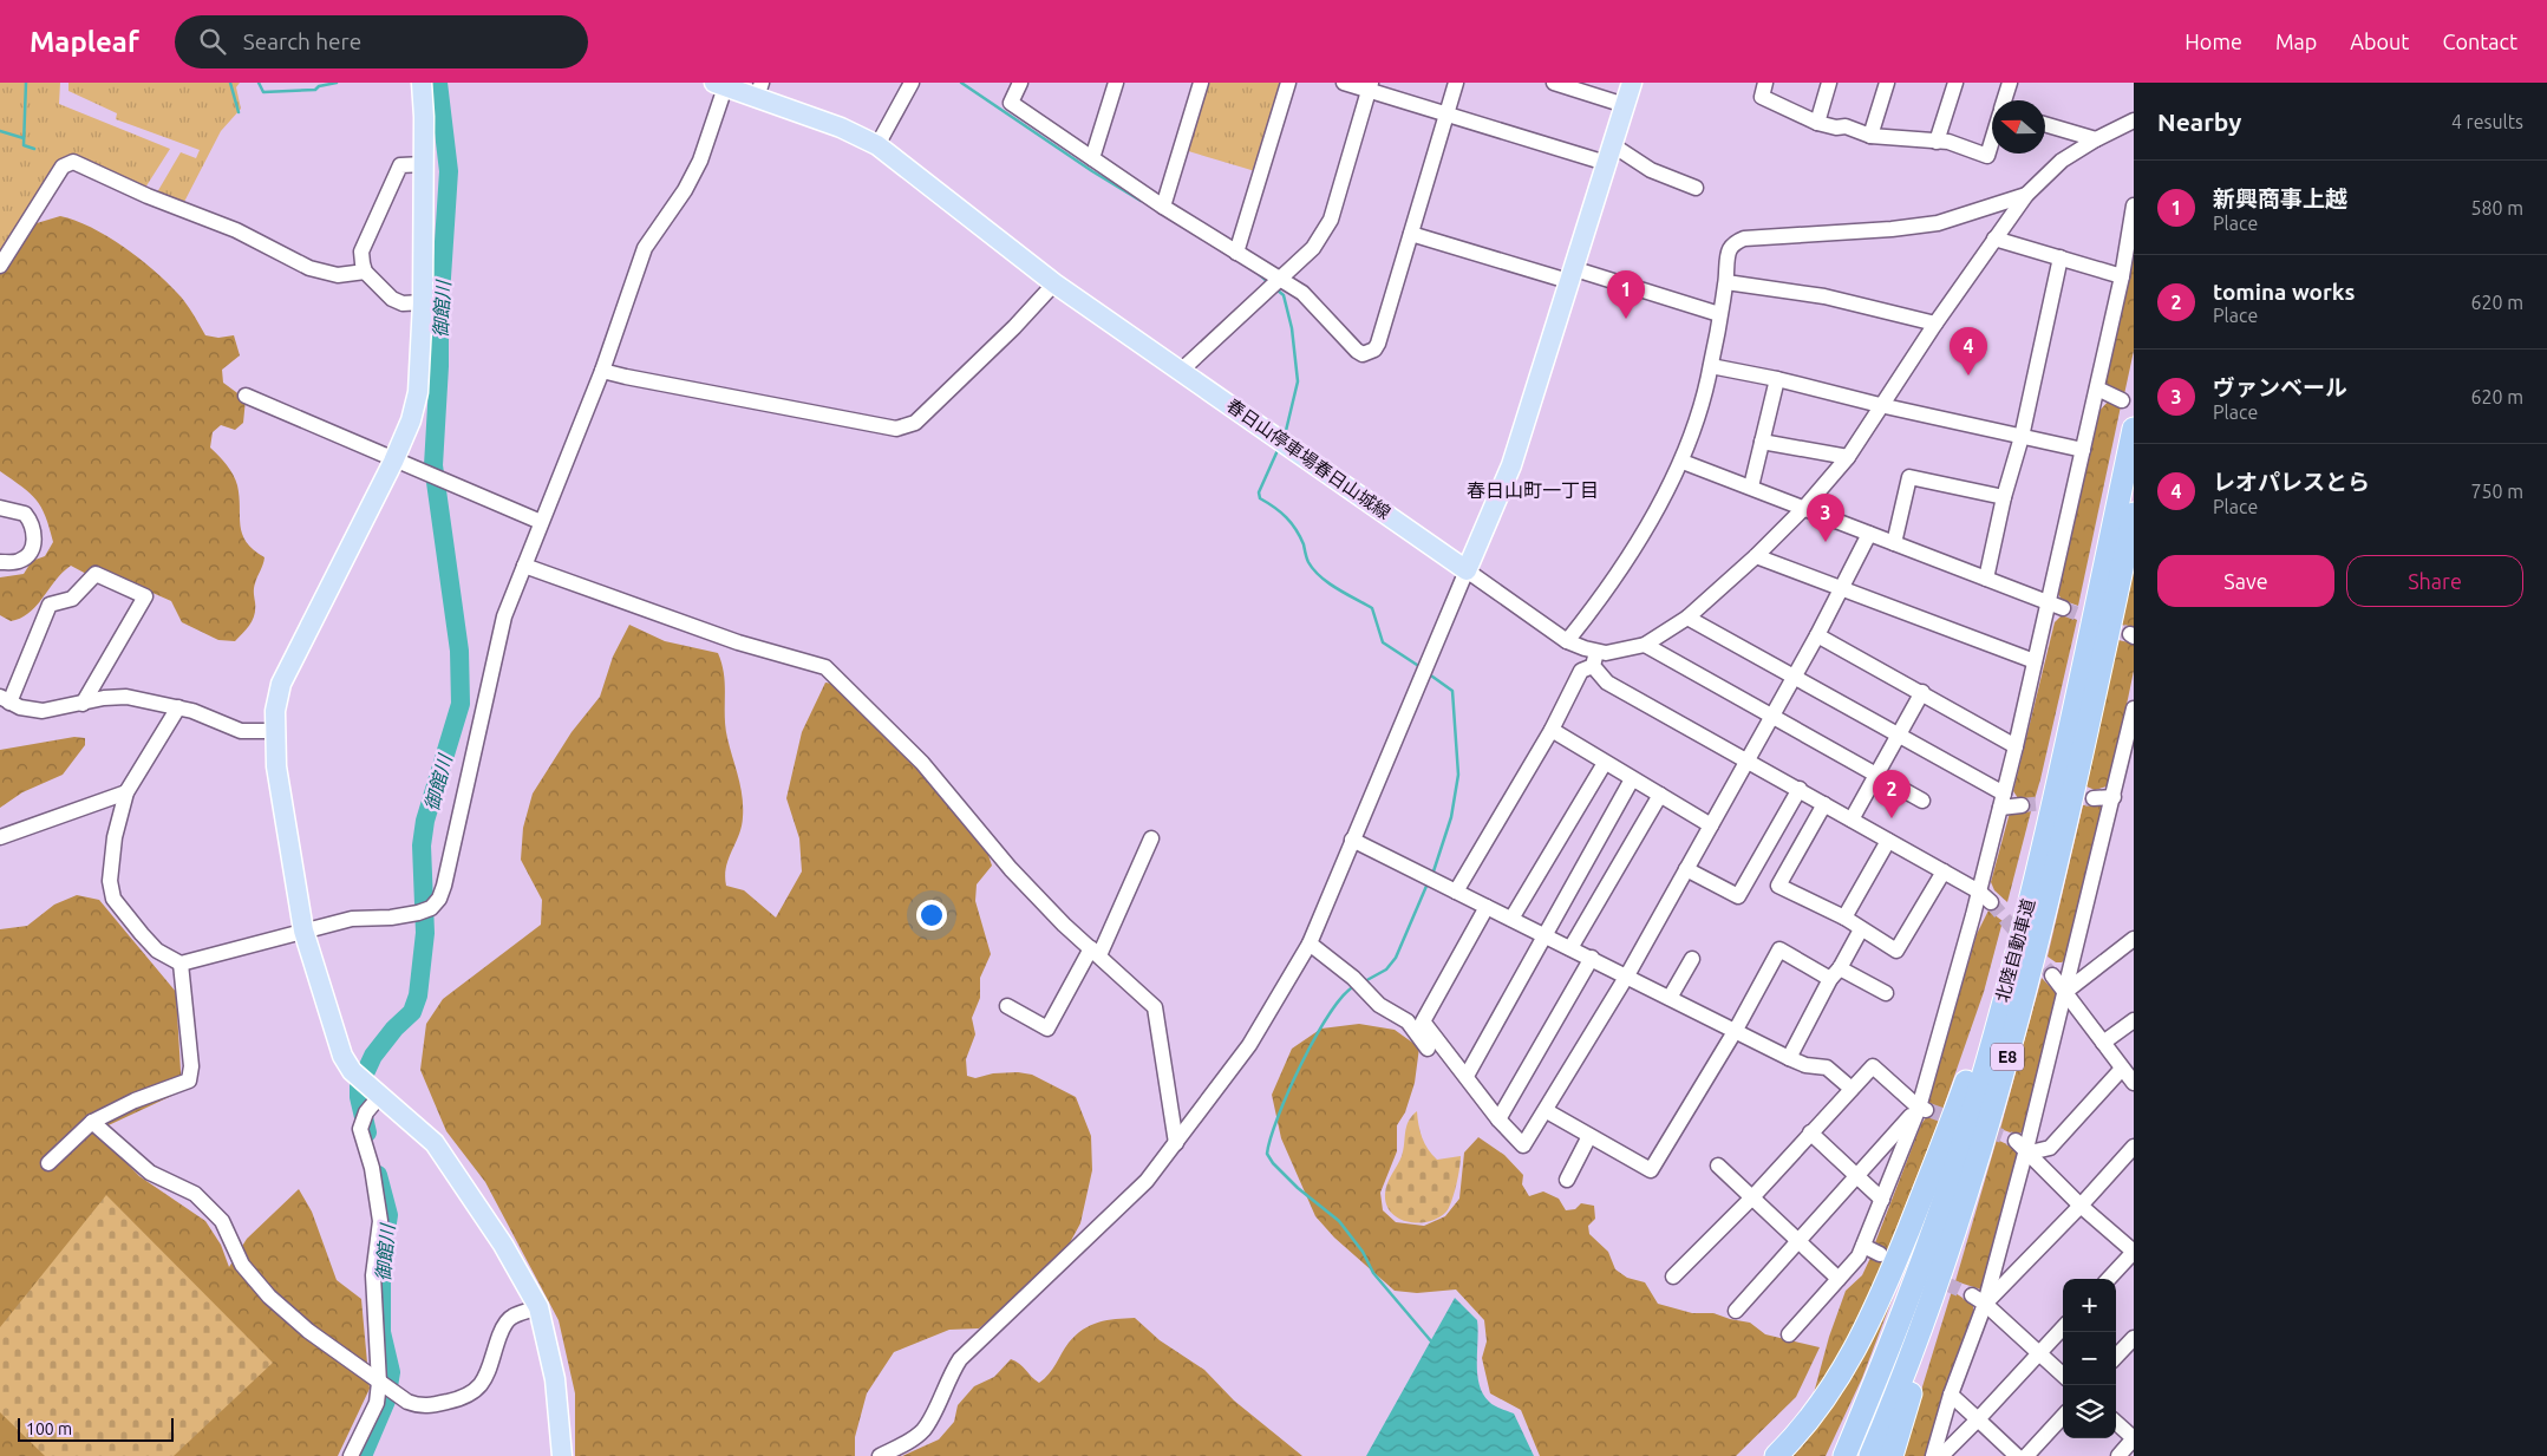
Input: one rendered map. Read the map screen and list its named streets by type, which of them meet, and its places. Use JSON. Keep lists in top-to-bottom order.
{
  "streets": {
    "highway": ["北陸自動車道", "E8"],
    "main road": ["春日山停車場春日山城線"]
  },
  "districts": ["春日山町一丁目"],
  "water": ["御館川"],
  "scale_bar": "100 m",
  "north": "left",
  "page": {
    "header": "Mapleaf",
    "search": "Search here",
    "nav": [
      "Home",
      "Map",
      "About",
      "Contact"
    ],
    "heading": ["Nearby", "4 results"],
    "list": [
      {
        "mark": "1",
        "name": "新興商事上越",
        "note": "Place",
        "value": "580 m"
      },
      {
        "mark": "2",
        "name": "tomina works",
        "note": "Place",
        "value": "620 m"
      },
      {
        "mark": "3",
        "name": "ヴァンベール",
        "note": "Place",
        "value": "620 m"
      },
      {
        "mark": "4",
        "name": "レオパレスとら",
        "note": "Place",
        "value": "750 m"
      }
    ],
    "pins": [
      "1",
      "4",
      "3",
      "2"
    ],
    "buttons": ["Save", "Share"],
    "map_buttons": ["+", "−"],
    "scale": "100 m"
  }
}
